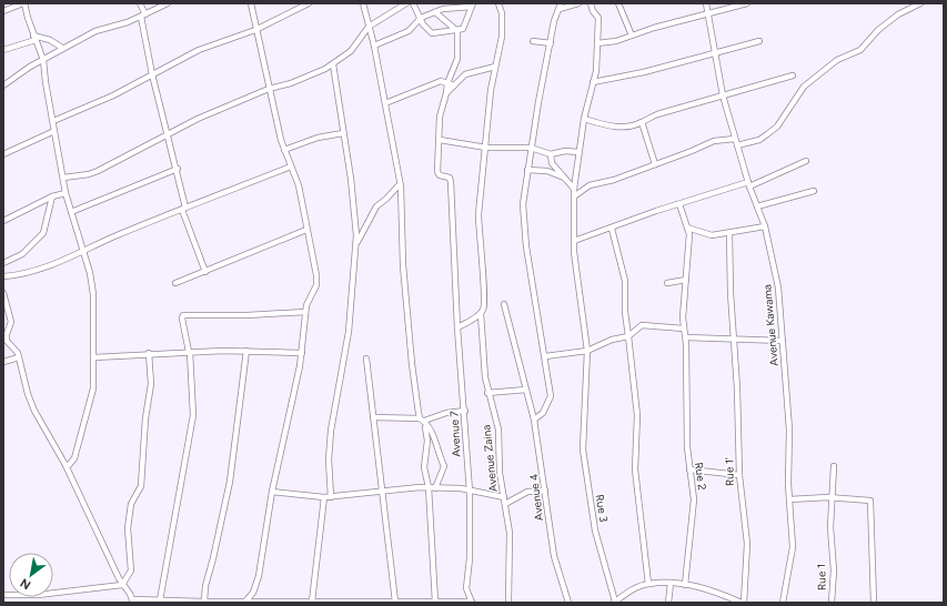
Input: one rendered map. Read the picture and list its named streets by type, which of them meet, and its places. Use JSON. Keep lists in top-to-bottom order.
{
  "streets": {
    "street": [
      "Avenue Kawama",
      "Avenue 7",
      "Avenue Zaina",
      "Rue 1'",
      "Rue 2",
      "Avenue 4",
      "Rue 3",
      "Rue 1"
    ]
  },
  "north": "bottom left"
}
